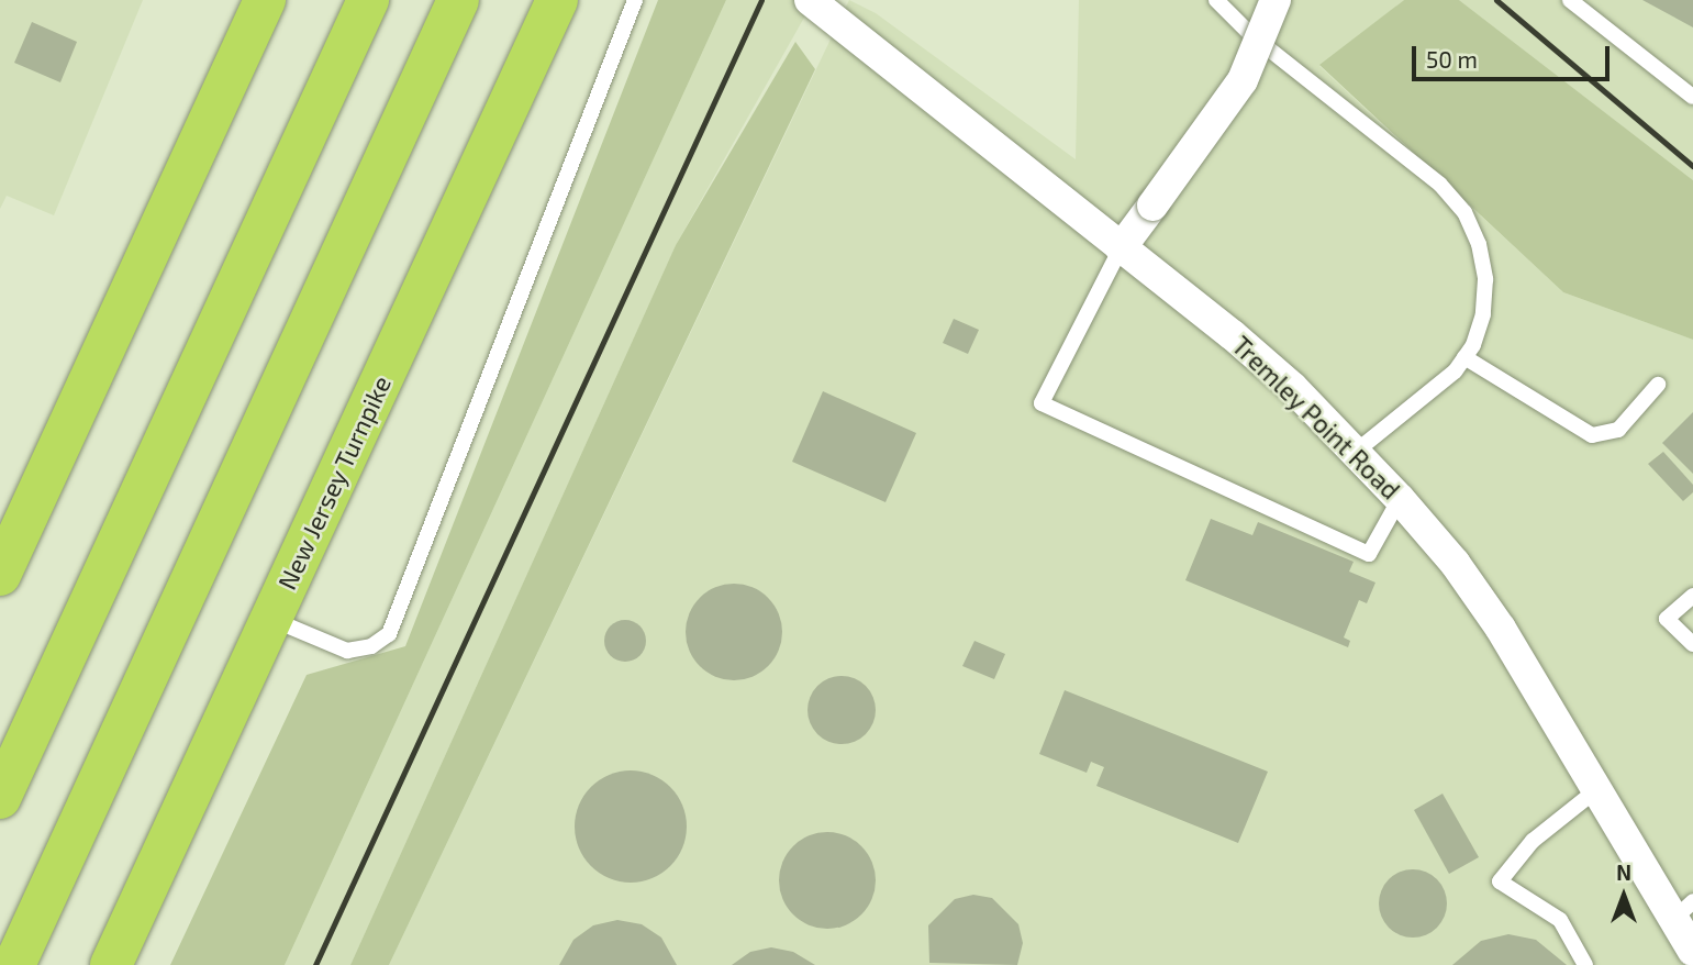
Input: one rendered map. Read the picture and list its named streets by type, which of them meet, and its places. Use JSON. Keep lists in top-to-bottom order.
{
  "streets": {
    "highway": ["New Jersey Turnpike"],
    "street": ["Tremley Point Road"]
  },
  "scale_bar": "50 m",
  "north": "top"
}
